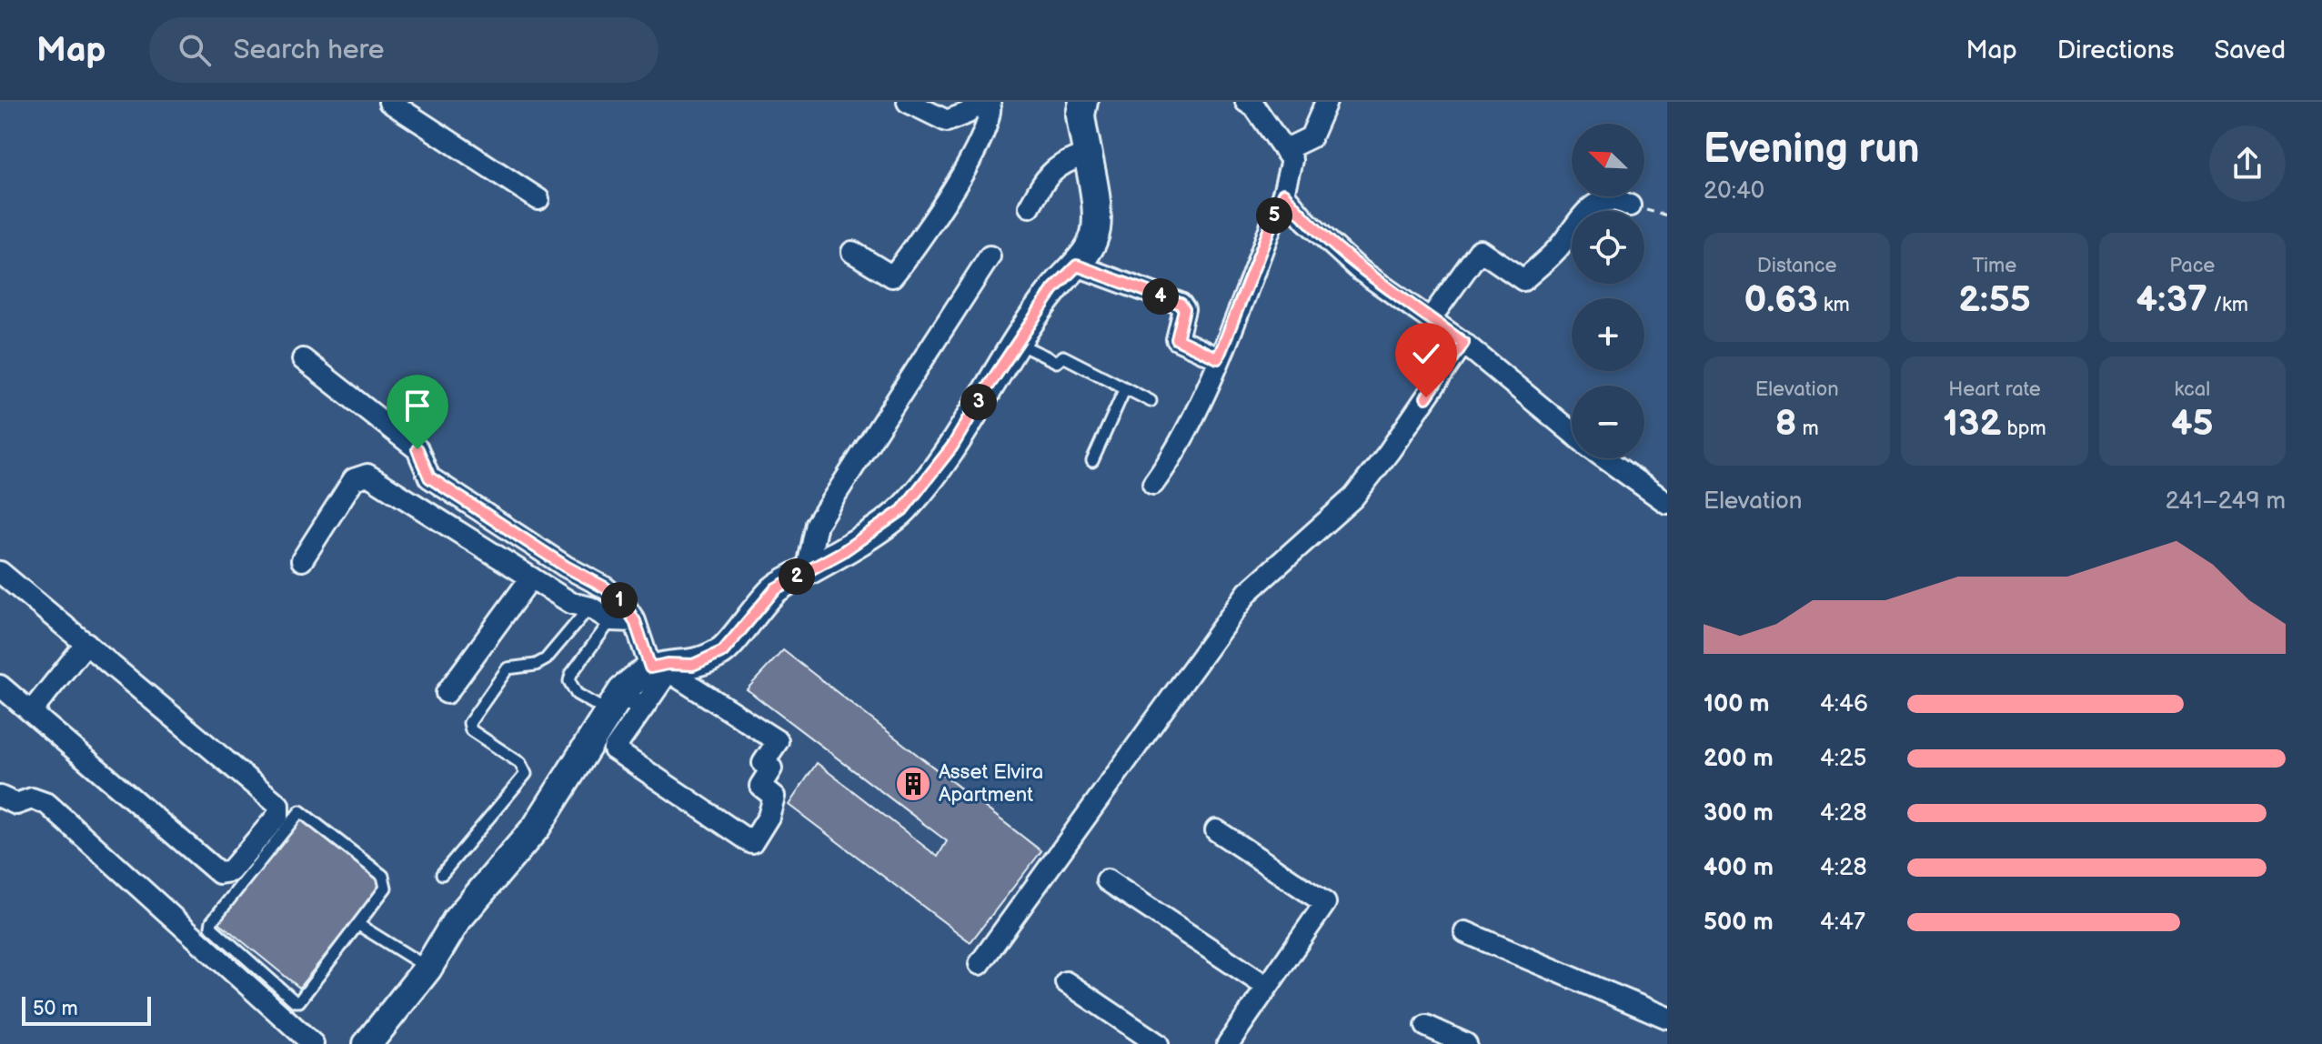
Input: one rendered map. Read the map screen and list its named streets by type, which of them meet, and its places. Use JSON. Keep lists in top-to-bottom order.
{
  "places": {
    "building": ["Asset Elvira Apartment"]
  },
  "scale_bar": "50 m",
  "north": "top left",
  "page": {
    "header": "Map",
    "search": "Search here",
    "nav": ["Map", "Directions", "Saved"],
    "heading": ["Evening run", "20:40"],
    "map_buttons": ["+", "−"],
    "pins": [
      "5",
      "4",
      "3",
      "2",
      "1"
    ],
    "stats": [
      ["Distance", "0.63 km"],
      ["Time", "2:55"],
      ["Pace", "4:37 /km"],
      ["Elevation", "8 m"],
      ["Heart rate", "132 bpm"],
      ["kcal", "45"]
    ],
    "chart": ["Elevation", "241–249 m"],
    "list": [
      {
        "name": "100 m",
        "note": "4:46"
      },
      {
        "name": "200 m",
        "note": "4:25"
      },
      {
        "name": "300 m",
        "note": "4:28"
      },
      {
        "name": "400 m",
        "note": "4:28"
      },
      {
        "name": "500 m",
        "note": "4:47"
      }
    ],
    "scale": "50 m"
  }
}
